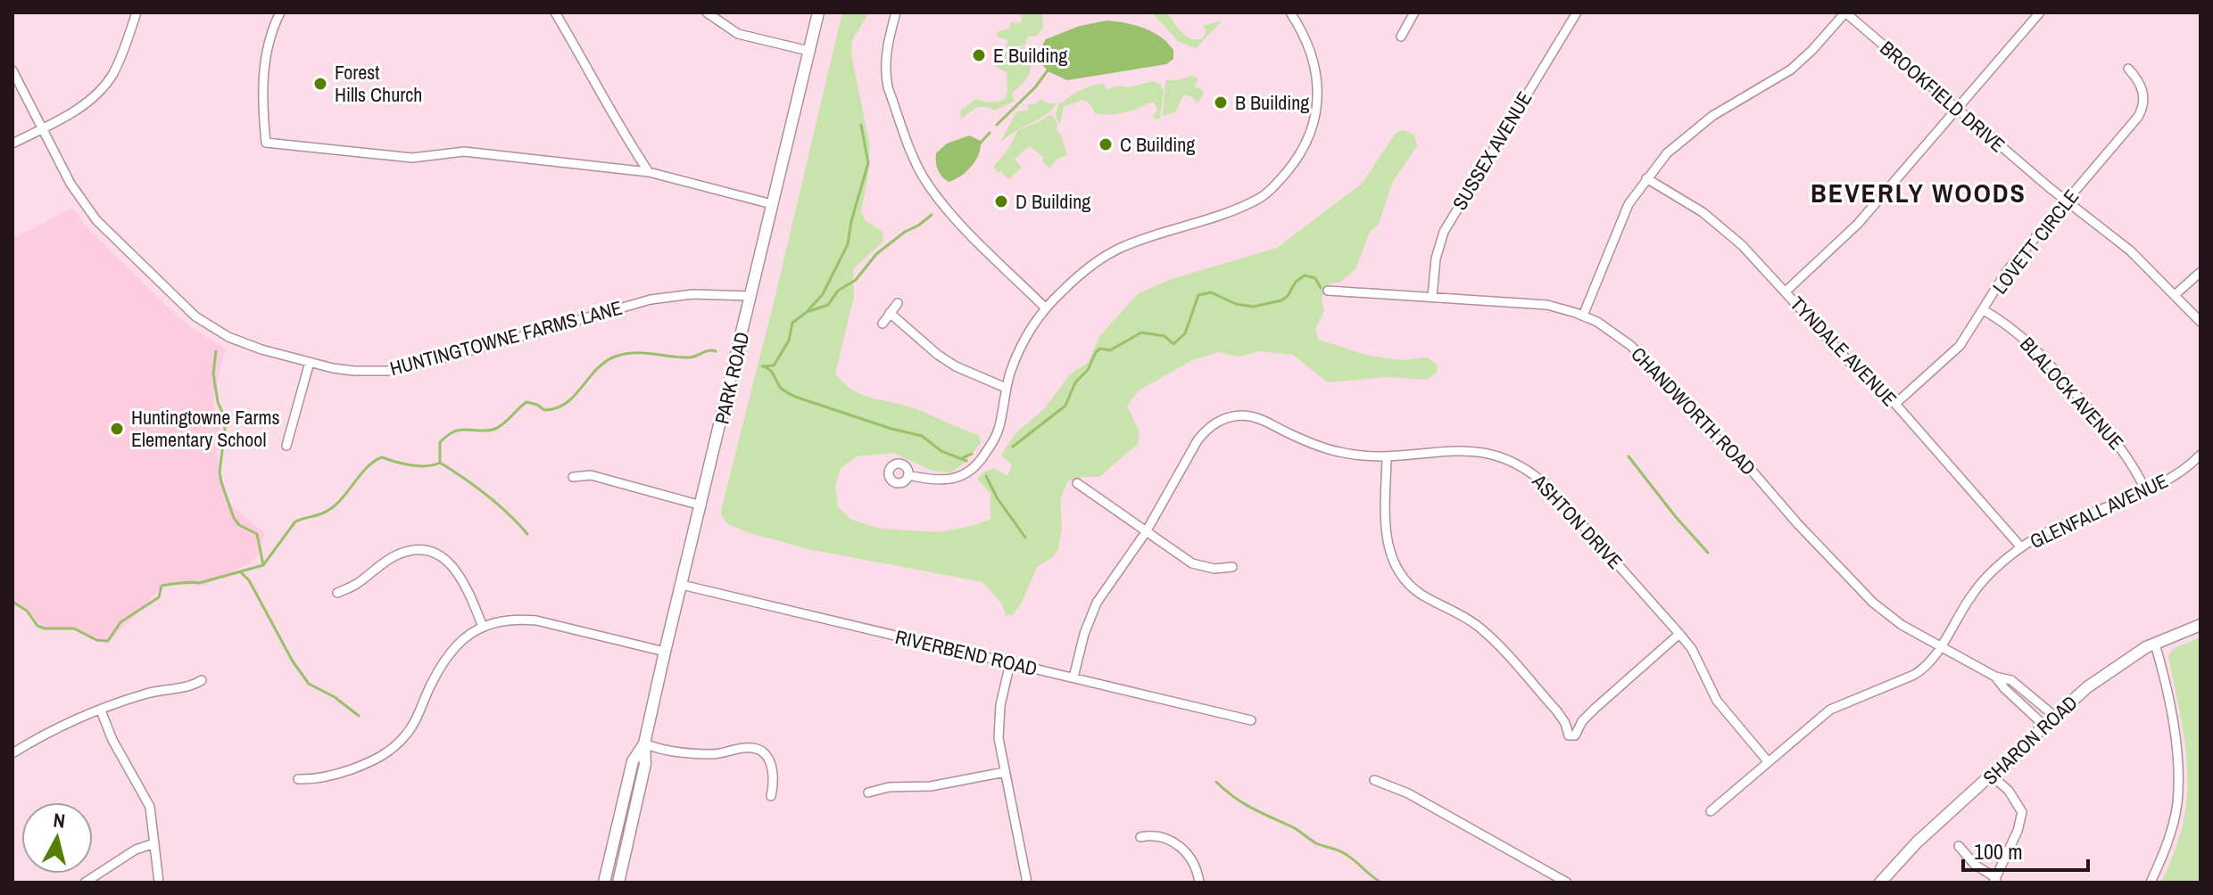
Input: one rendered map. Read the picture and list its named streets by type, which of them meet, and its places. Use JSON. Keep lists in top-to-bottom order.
{
  "streets": {
    "main road": ["PARK ROAD", "SHARON ROAD"],
    "street": [
      "BROOKFIELD DRIVE",
      "SUSSEX AVENUE",
      "LOVETT CIRCLE",
      "HUNTINGTOWNE FARMS LANE",
      "TYNDALE AVENUE",
      "BLALOCK AVENUE",
      "CHANDWORTH ROAD",
      "GLENFALL AVENUE",
      "ASHTON DRIVE",
      "RIVERBEND ROAD"
    ]
  },
  "crossings": [
    ["BROOKFIELD DRIVE", "LOVETT CIRCLE"],
    ["SUSSEX AVENUE", "CHANDWORTH ROAD"],
    ["LOVETT CIRCLE", "TYNDALE AVENUE"],
    ["LOVETT CIRCLE", "BLALOCK AVENUE"],
    ["HUNTINGTOWNE FARMS LANE", "PARK ROAD"],
    ["TYNDALE AVENUE", "GLENFALL AVENUE"],
    ["PARK ROAD", "RIVERBEND ROAD"],
    ["BLALOCK AVENUE", "GLENFALL AVENUE"],
    ["CHANDWORTH ROAD", "GLENFALL AVENUE"],
    ["CHANDWORTH ROAD", "SHARON ROAD"],
    ["GLENFALL AVENUE", "ASHTON DRIVE"],
    ["ASHTON DRIVE", "RIVERBEND ROAD"]
  ],
  "districts": ["BEVERLY WOODS"],
  "places": [
    "E Building",
    "Forest Hills Church",
    "B Building",
    "C Building",
    "D Building",
    "Huntingtowne Farms Elementary School"
  ],
  "scale_bar": "100 m",
  "north": "top"
}
